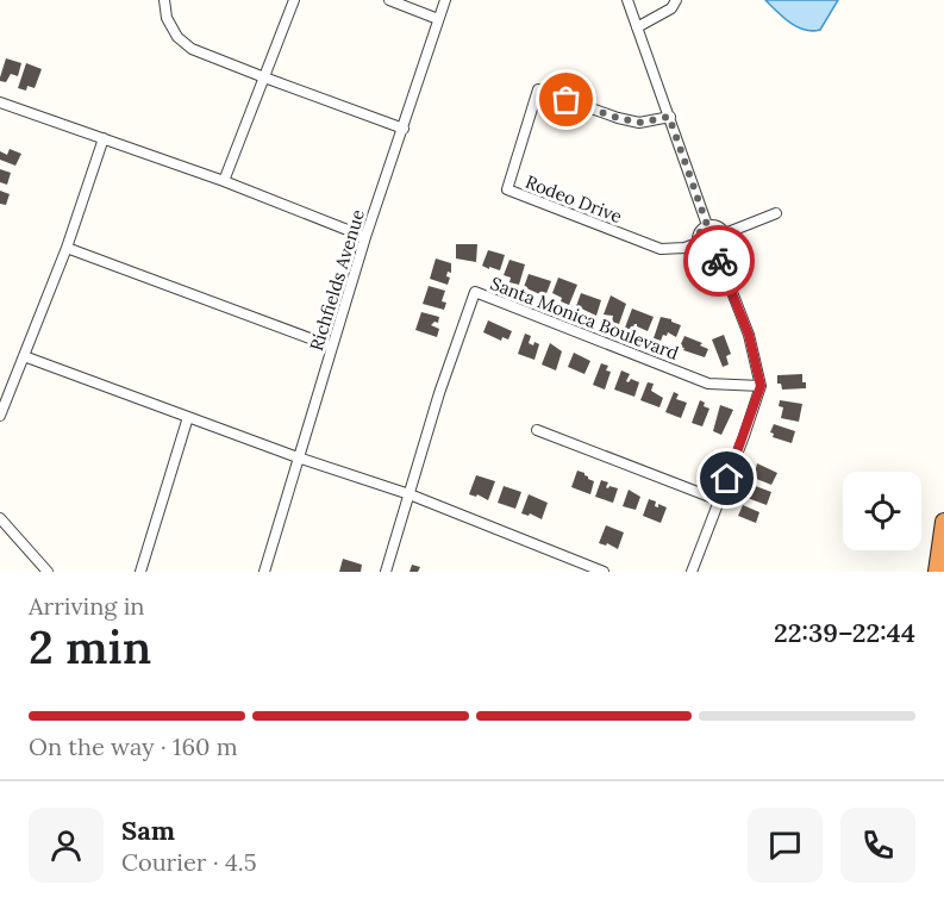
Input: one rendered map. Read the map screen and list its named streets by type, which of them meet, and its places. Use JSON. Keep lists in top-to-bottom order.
{
  "streets": {
    "street": ["Rodeo Drive", "Richfields Avenue", "Santa Monica Boulevard"]
  },
  "page": {
    "heading": ["2 min", "Arriving in", "22:39–22:44"],
    "panel": ["Sam", "Courier · 4.5"],
    "bar": "On the way · 160 m"
  }
}
